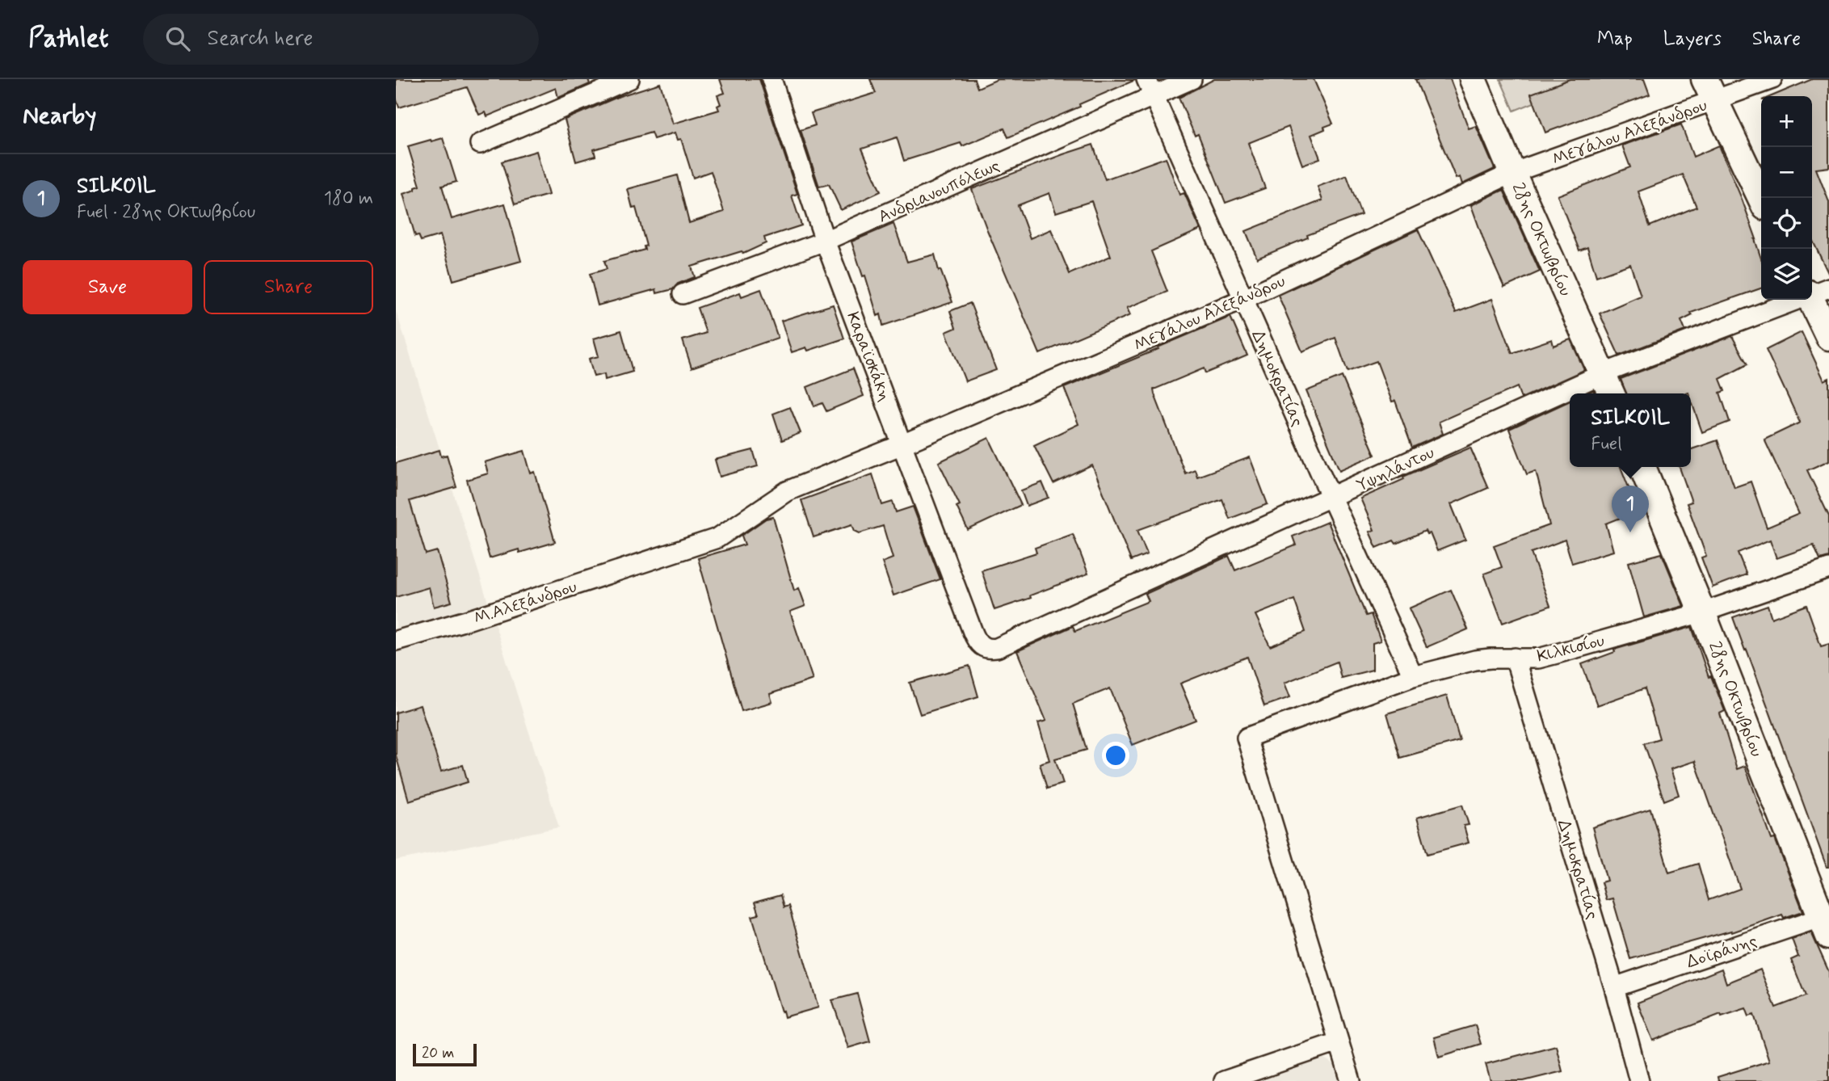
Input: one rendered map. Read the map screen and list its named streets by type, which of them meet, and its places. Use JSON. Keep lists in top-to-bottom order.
{
  "streets": {
    "main road": ["28ης Οκτωβρίου"],
    "street": [
      "Μεγάλου Αλεξάνδρου",
      "Ανδριανουπόλεως",
      "Καραϊσκάκη",
      "Δημοκρατίας",
      "Υψηλάντου",
      "Μ.Αλεξάνδρου",
      "Κιλκισίου",
      "Δοϊράνης"
    ]
  },
  "crossings": [
    ["Μεγάλου Αλεξάνδρου", "28ης Οκτωβρίου"],
    ["Μεγάλου Αλεξάνδρου", "Καραϊσκάκη"],
    ["Μεγάλου Αλεξάνδρου", "Δημοκρατίας"],
    ["Μεγάλου Αλεξάνδρου", "Μ.Αλεξάνδρου"],
    ["Ανδριανουπόλεως", "Καραϊσκάκη"],
    ["Ανδριανουπόλεως", "Δημοκρατίας"],
    ["28ης Οκτωβρίου", "Υψηλάντου"],
    ["28ης Οκτωβρίου", "Κιλκισίου"],
    ["28ης Οκτωβρίου", "Δοϊράνης"],
    ["Καραϊσκάκη", "Υψηλάντου"],
    ["Δημοκρατίας", "Υψηλάντου"],
    ["Δημοκρατίας", "Κιλκισίου"],
    ["Δημοκρατίας", "Δοϊράνης"]
  ],
  "scale_bar": "20 m",
  "page": {
    "header": "Pathlet",
    "search": "Search here",
    "nav": ["Map", "Layers", "Share"],
    "heading": "Nearby",
    "map_buttons": ["+", "−"],
    "list": [
      {
        "mark": "1",
        "name": "SILKOIL",
        "note": "Fuel · 28ης Οκτωβρίου",
        "value": "180 m"
      }
    ],
    "buttons": ["Save", "Share"],
    "popup": ["SILKOIL", "Fuel"],
    "pins": "1",
    "scale": "20 m"
  }
}
